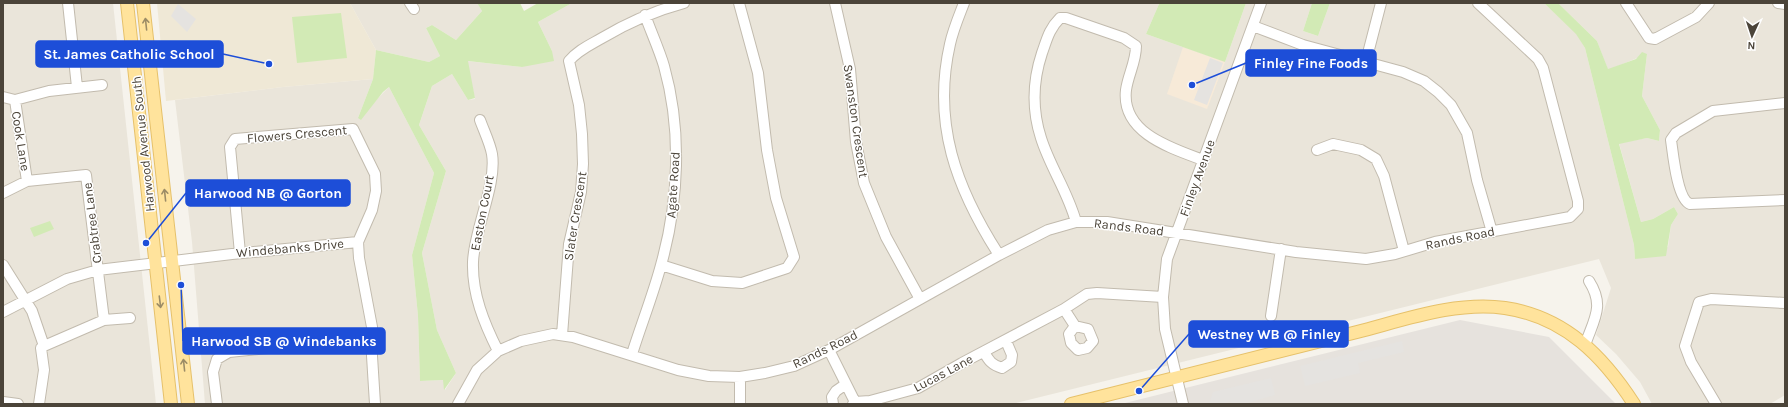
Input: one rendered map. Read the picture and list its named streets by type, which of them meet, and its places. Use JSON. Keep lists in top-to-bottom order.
{
  "streets": {
    "main road": ["Harwood Avenue South"],
    "street": [
      "Swanston Crescent",
      "Flowers Crescent",
      "Cook Lane",
      "Finley Avenue",
      "Agate Road",
      "Easton Court",
      "Slater Crescent",
      "Crabtree Lane",
      "Rands Road",
      "Windebanks Drive",
      "Lucas Lane"
    ]
  },
  "crossings": [
    ["Swanston Crescent", "Rands Road"],
    ["Flowers Crescent", "Windebanks Drive"],
    ["Cook Lane", "Crabtree Lane"],
    ["Harwood Avenue South", "Windebanks Drive"],
    ["Finley Avenue", "Rands Road"],
    ["Finley Avenue", "Lucas Lane"],
    ["Agate Road", "Slater Crescent"],
    ["Agate Road", "Rands Road"],
    ["Easton Court", "Rands Road"],
    ["Slater Crescent", "Rands Road"],
    ["Crabtree Lane", "Windebanks Drive"],
    ["Rands Road", "Lucas Lane"]
  ],
  "places": [
    "St. James Catholic School",
    "Finley Fine Foods",
    "Harwood NB @ Gorton",
    "Harwood SB @ Windebanks",
    "Westney WB @ Finley"
  ],
  "north": "bottom"
}
